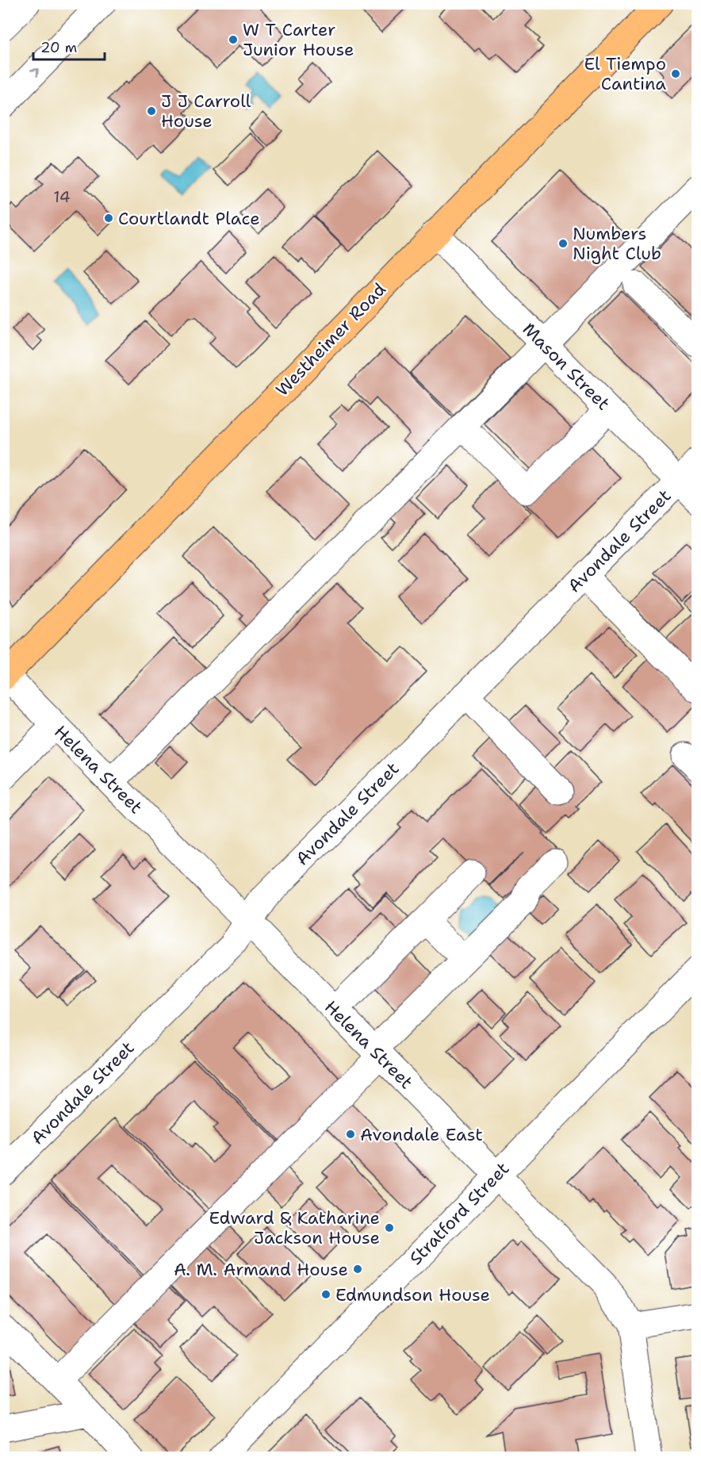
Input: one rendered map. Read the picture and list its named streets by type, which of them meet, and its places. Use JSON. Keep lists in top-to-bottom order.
{
  "streets": {
    "main road": ["Westheimer Road"],
    "street": [
      "Mason Street",
      "Avondale Street",
      "Helena Street",
      "Stratford Street"
    ]
  },
  "crossings": [
    ["Westheimer Road", "Mason Street"],
    ["Westheimer Road", "Helena Street"],
    ["Mason Street", "Avondale Street"],
    ["Avondale Street", "Helena Street"],
    ["Helena Street", "Stratford Street"]
  ],
  "places": [
    "W T Carter Junior House",
    "El Tiempo Cantina",
    "J J Carroll House",
    "Courtlandt Place",
    "Numbers Night Club",
    "Avondale East",
    "Edward & Katharine Jackson House",
    "A. M. Armand House",
    "Edmundson House"
  ],
  "house_numbers": ["14"],
  "scale_bar": "20 m"
}
